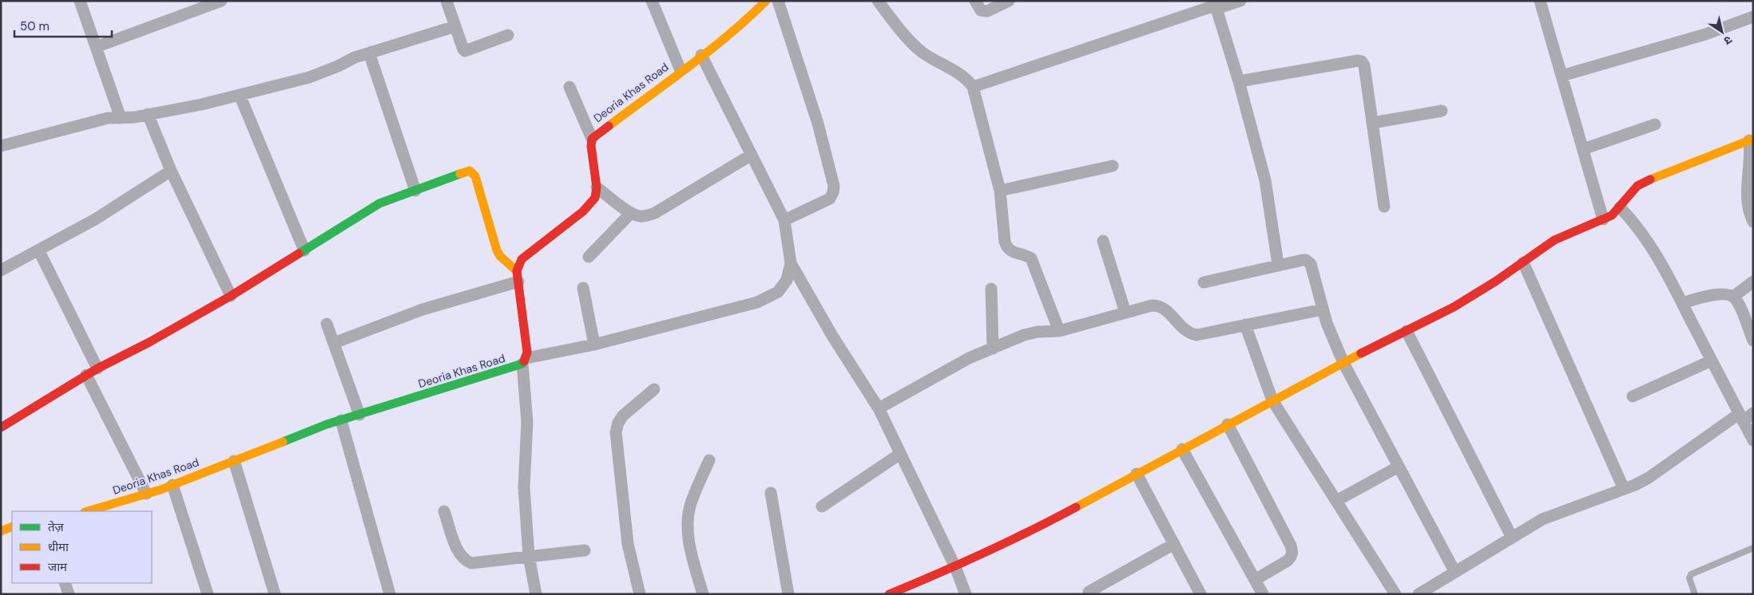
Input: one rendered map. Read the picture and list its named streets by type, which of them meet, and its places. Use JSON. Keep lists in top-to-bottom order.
{
  "streets": {
    "street": ["Deoria Khas Road"]
  },
  "legend": ["तेज़", "धीमा", "जाम"],
  "scale_bar": "50 m",
  "north": "bottom right"
}
